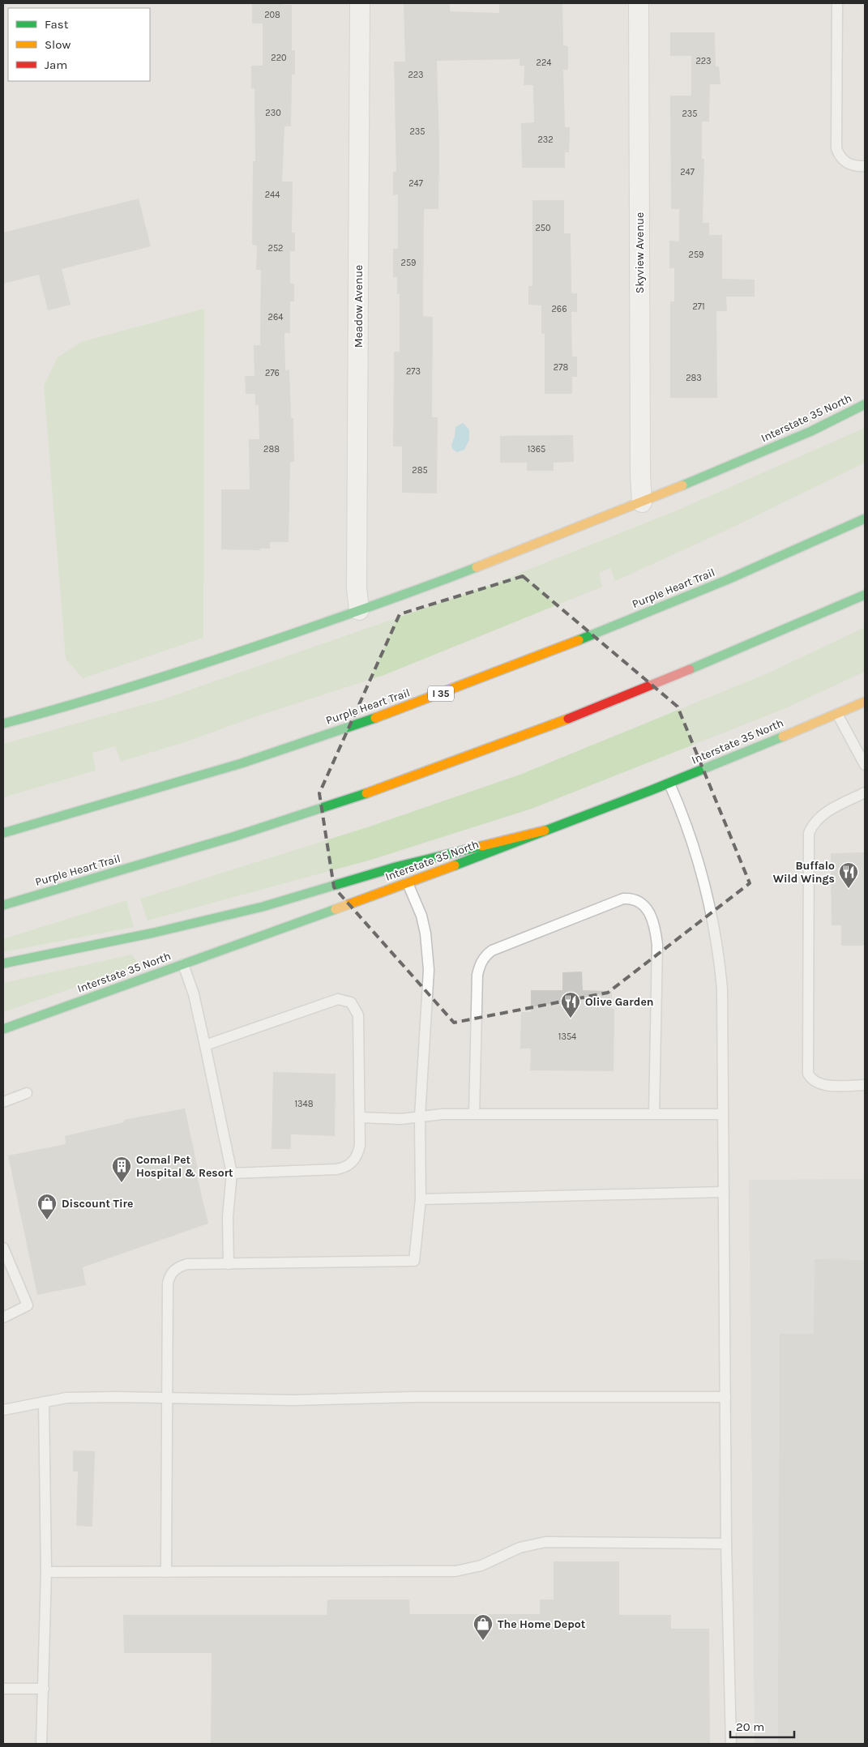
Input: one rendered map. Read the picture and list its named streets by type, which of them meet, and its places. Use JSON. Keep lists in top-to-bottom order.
{
  "streets": {
    "main road": ["Interstate 35 North", "Purple Heart Trail", "I 35"],
    "street": ["Skyview Avenue", "Meadow Avenue"]
  },
  "crossings": [
    ["Skyview Avenue", "Interstate 35 North"],
    ["Meadow Avenue", "Interstate 35 North"]
  ],
  "places": {
    "restaurant": ["Buffalo Wild Wings", "Olive Garden"],
    "building": ["Comal Pet Hospital & Resort"],
    "shop": ["Discount Tire", "The Home Depot"]
  },
  "house_numbers": [
    "208",
    "220",
    "223",
    "224",
    "223",
    "230",
    "235",
    "235",
    "232",
    "247",
    "247",
    "244",
    "250",
    "252",
    "259",
    "259",
    "271",
    "266",
    "264",
    "278",
    "273",
    "276",
    "283",
    "288",
    "1365",
    "285",
    "1354",
    "1348"
  ],
  "legend": ["Fast", "Slow", "Jam"],
  "scale_bar": "20 m"
}
